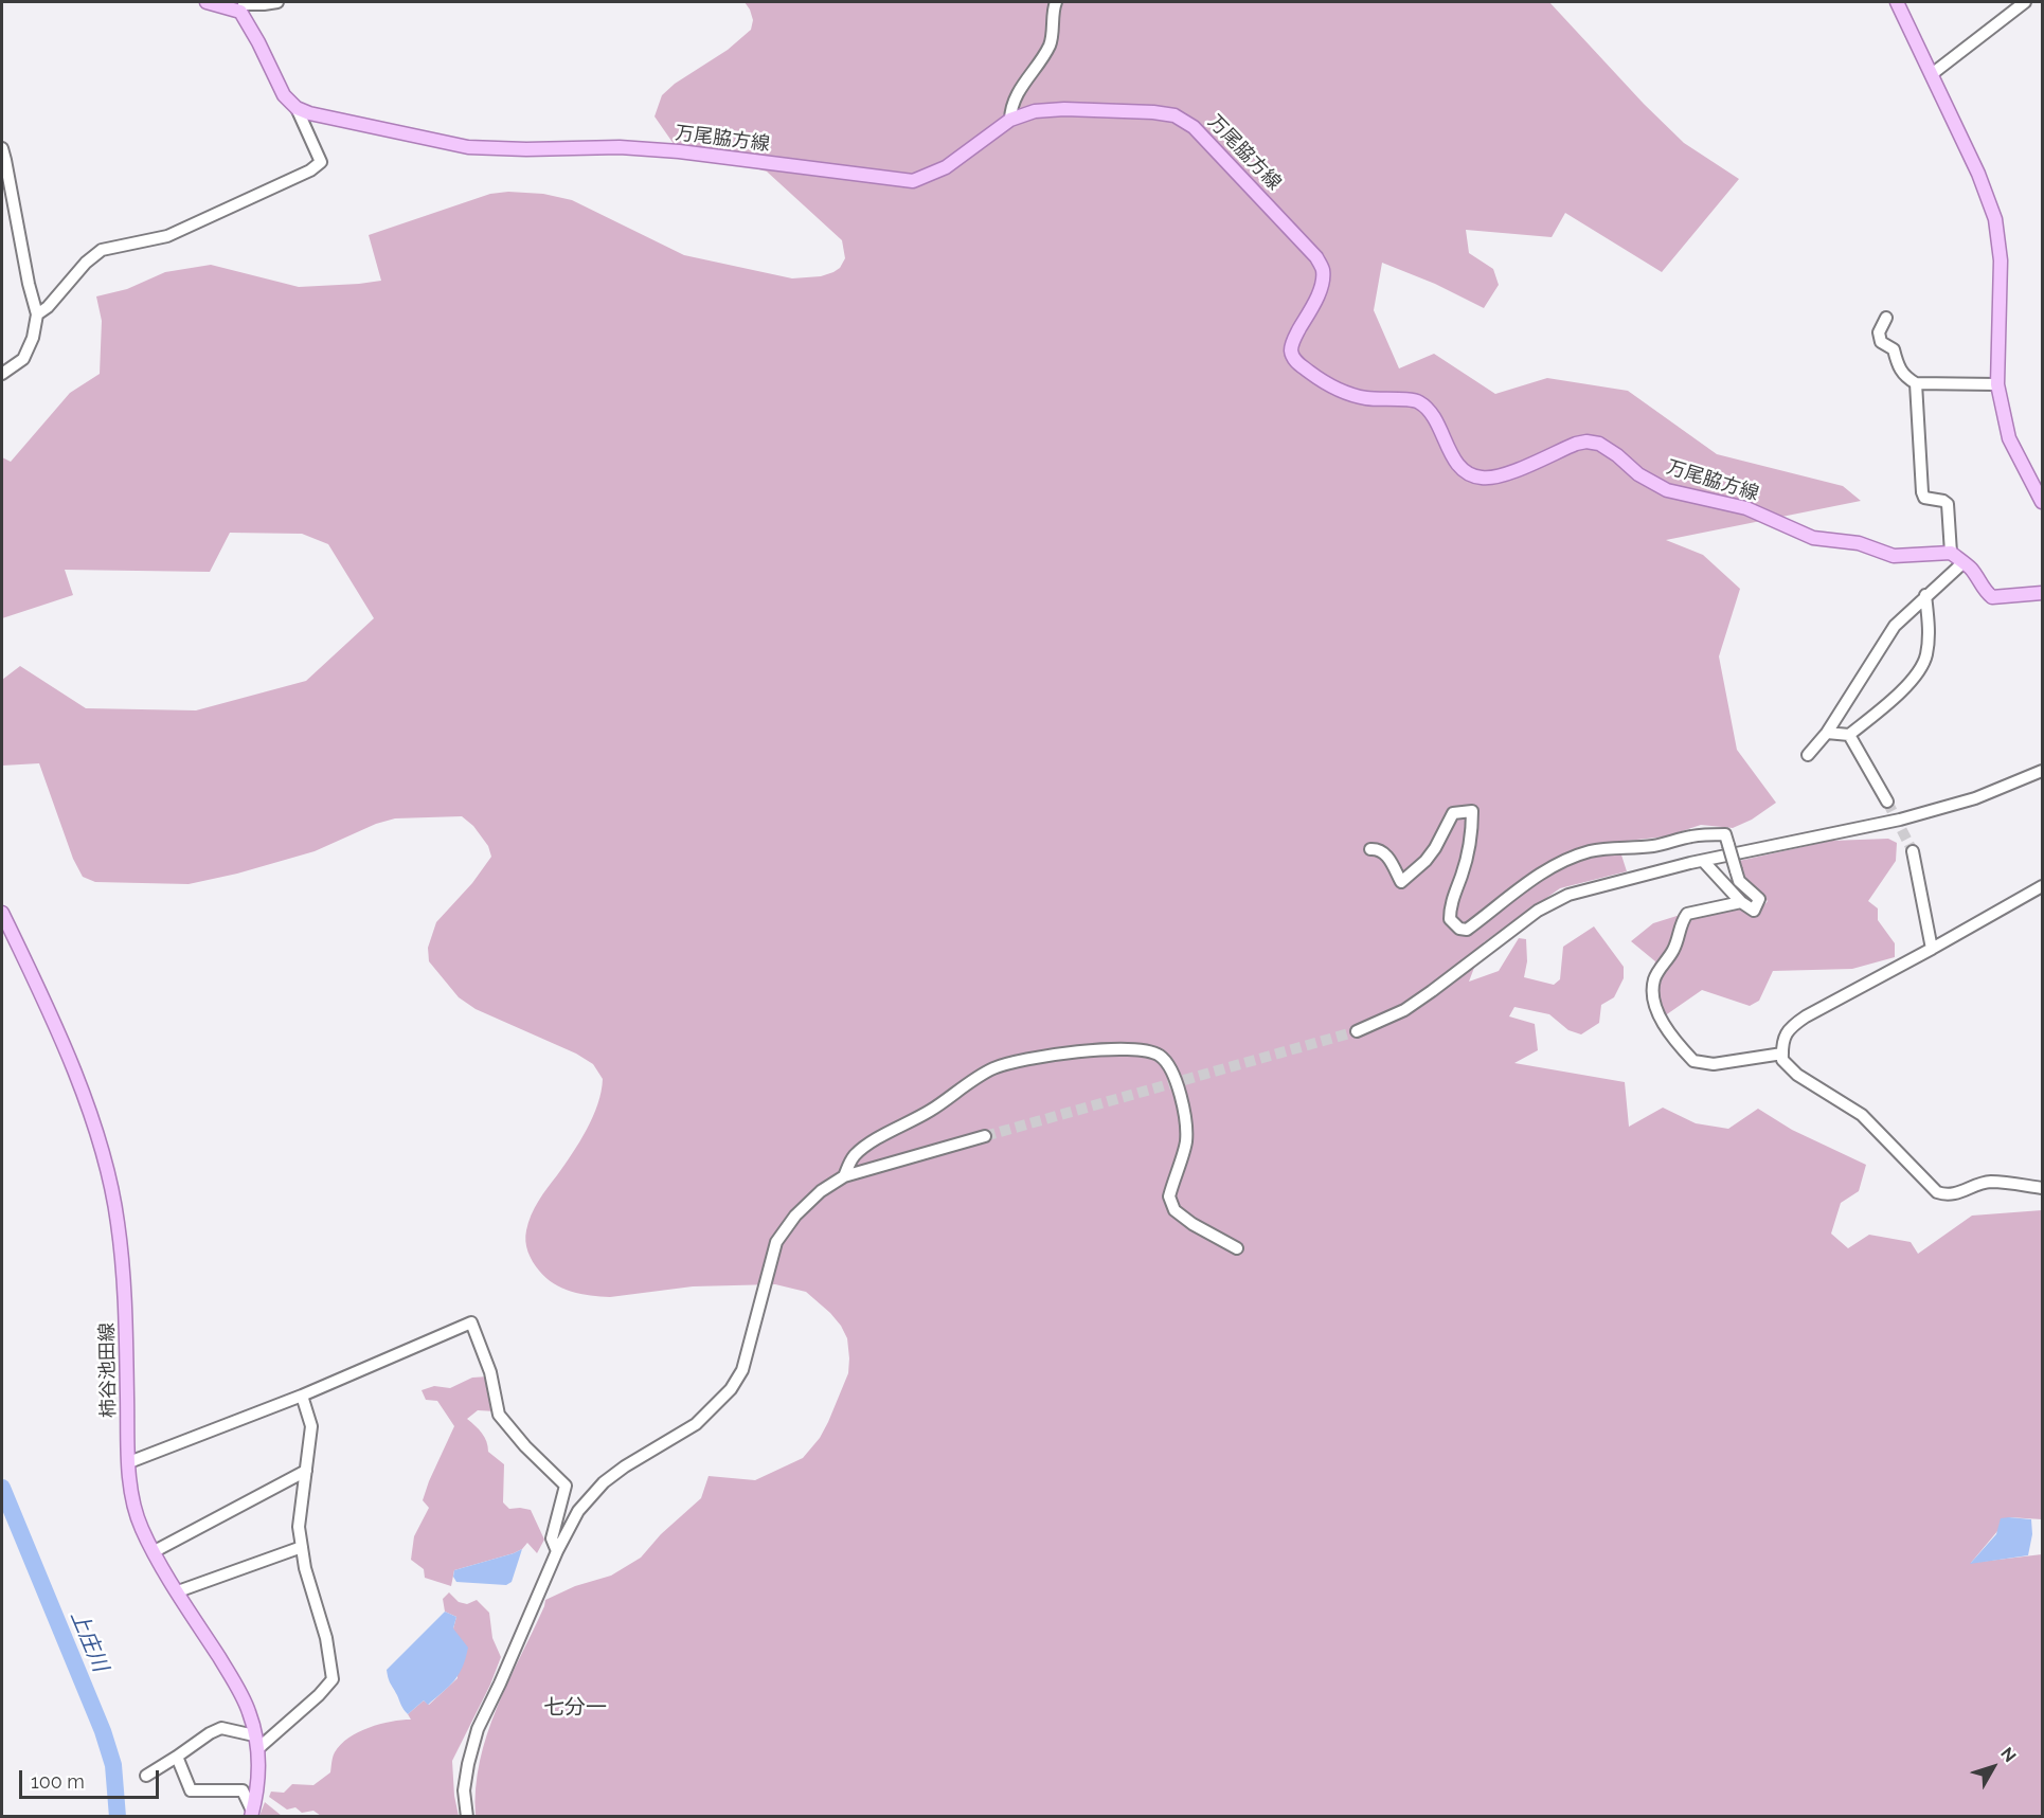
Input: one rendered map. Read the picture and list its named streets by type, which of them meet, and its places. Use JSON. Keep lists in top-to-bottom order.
{
  "streets": {
    "main road": ["万尾脇方線", "柿谷池田線"]
  },
  "districts": ["七分一"],
  "water": ["上庄川"],
  "scale_bar": "100 m",
  "north": "top right"
}
